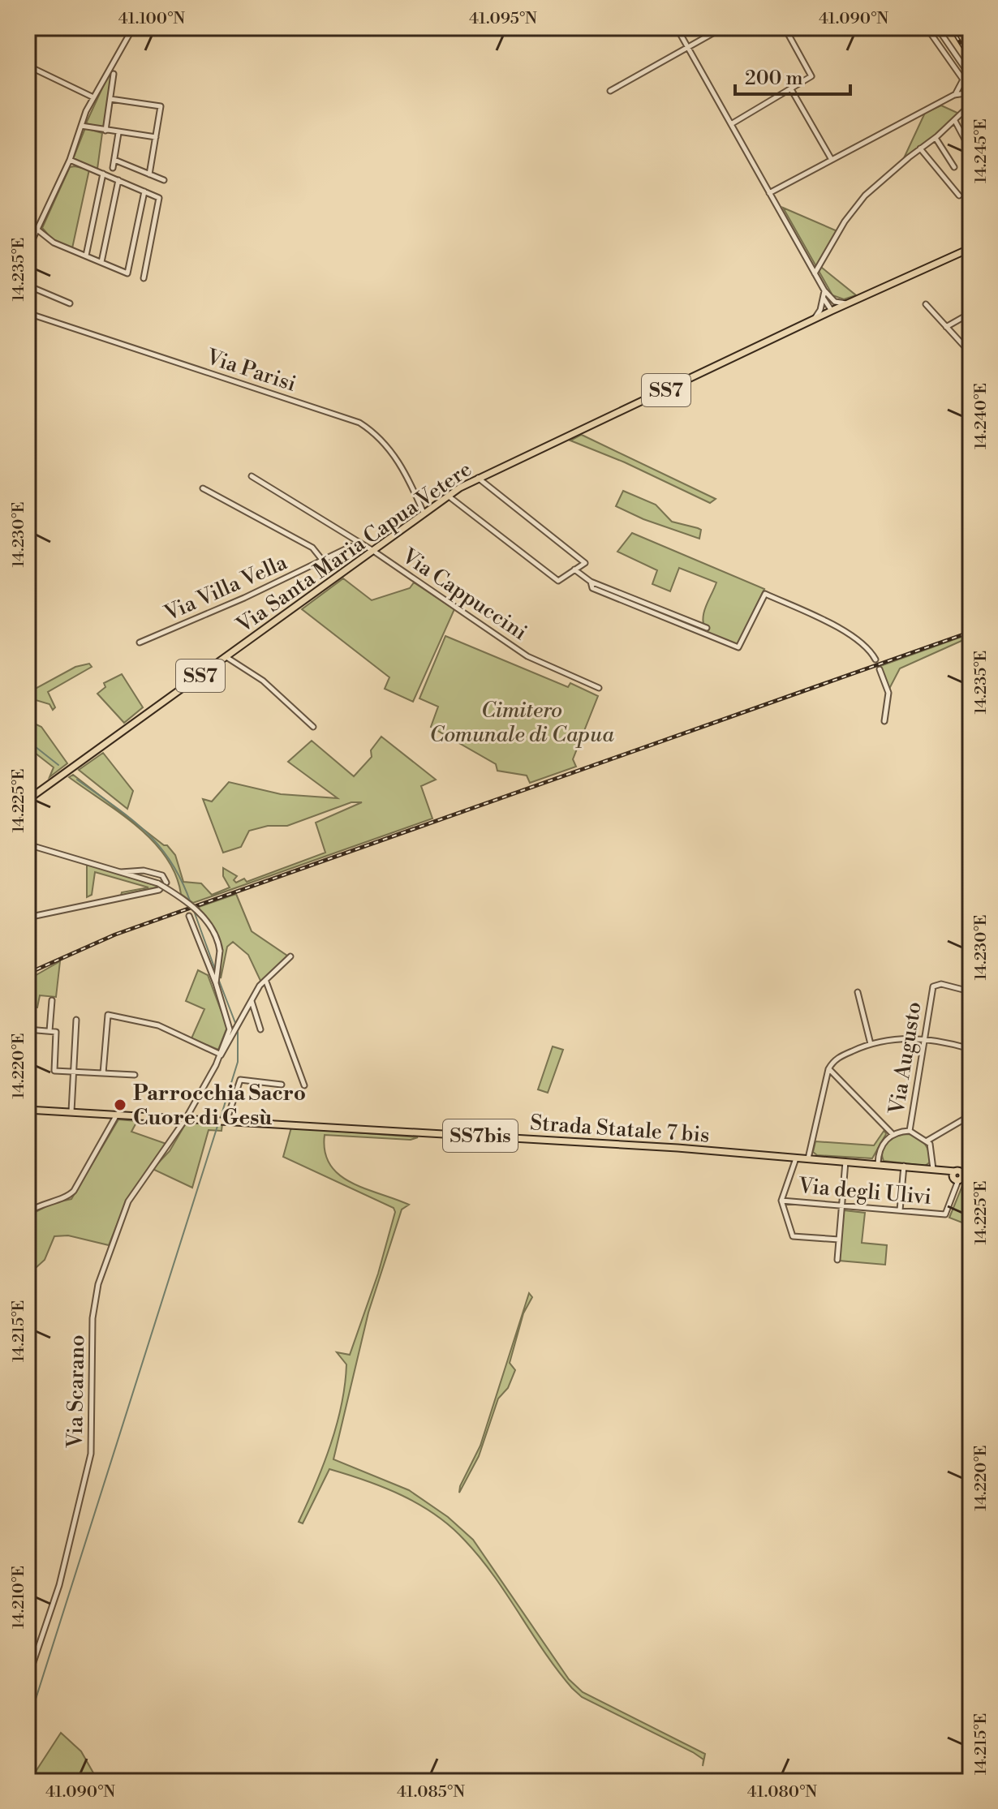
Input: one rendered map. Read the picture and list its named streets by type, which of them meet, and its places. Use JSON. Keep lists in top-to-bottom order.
{
  "streets": {
    "main road": [
      "SS7",
      "Via Santa Maria Capua Vetere",
      "Strada Statale 7 bis",
      "SS7bis"
    ],
    "street": [
      "Via Parisi",
      "Via Villa Vella",
      "Via Cappuccini",
      "Via Augusto",
      "Via degli Ulivi",
      "Via Scarano"
    ]
  },
  "crossings": [
    ["Via Parisi", "Via Santa Maria Capua Vetere"],
    ["Via Santa Maria Capua Vetere", "Via Cappuccini"],
    ["Via Villa Vella", "Via Cappuccini"],
    ["Strada Statale 7 bis", "SS7bis"],
    ["Strada Statale 7 bis", "Via Scarano"],
    ["SS7bis", "Via degli Ulivi"]
  ],
  "parks": ["Cimitero Comunale di Capua"],
  "places": ["Parrocchia Sacro Cuore di Gesù"],
  "scale_bar": "200 m",
  "coordinates": [
    "41.100°N",
    "41.095°N",
    "41.090°N",
    "14.245°E",
    "14.235°E",
    "14.240°E",
    "14.230°E",
    "14.225°E",
    "14.220°E",
    "14.215°E",
    "14.210°E",
    "41.085°N",
    "41.080°N"
  ]
}
